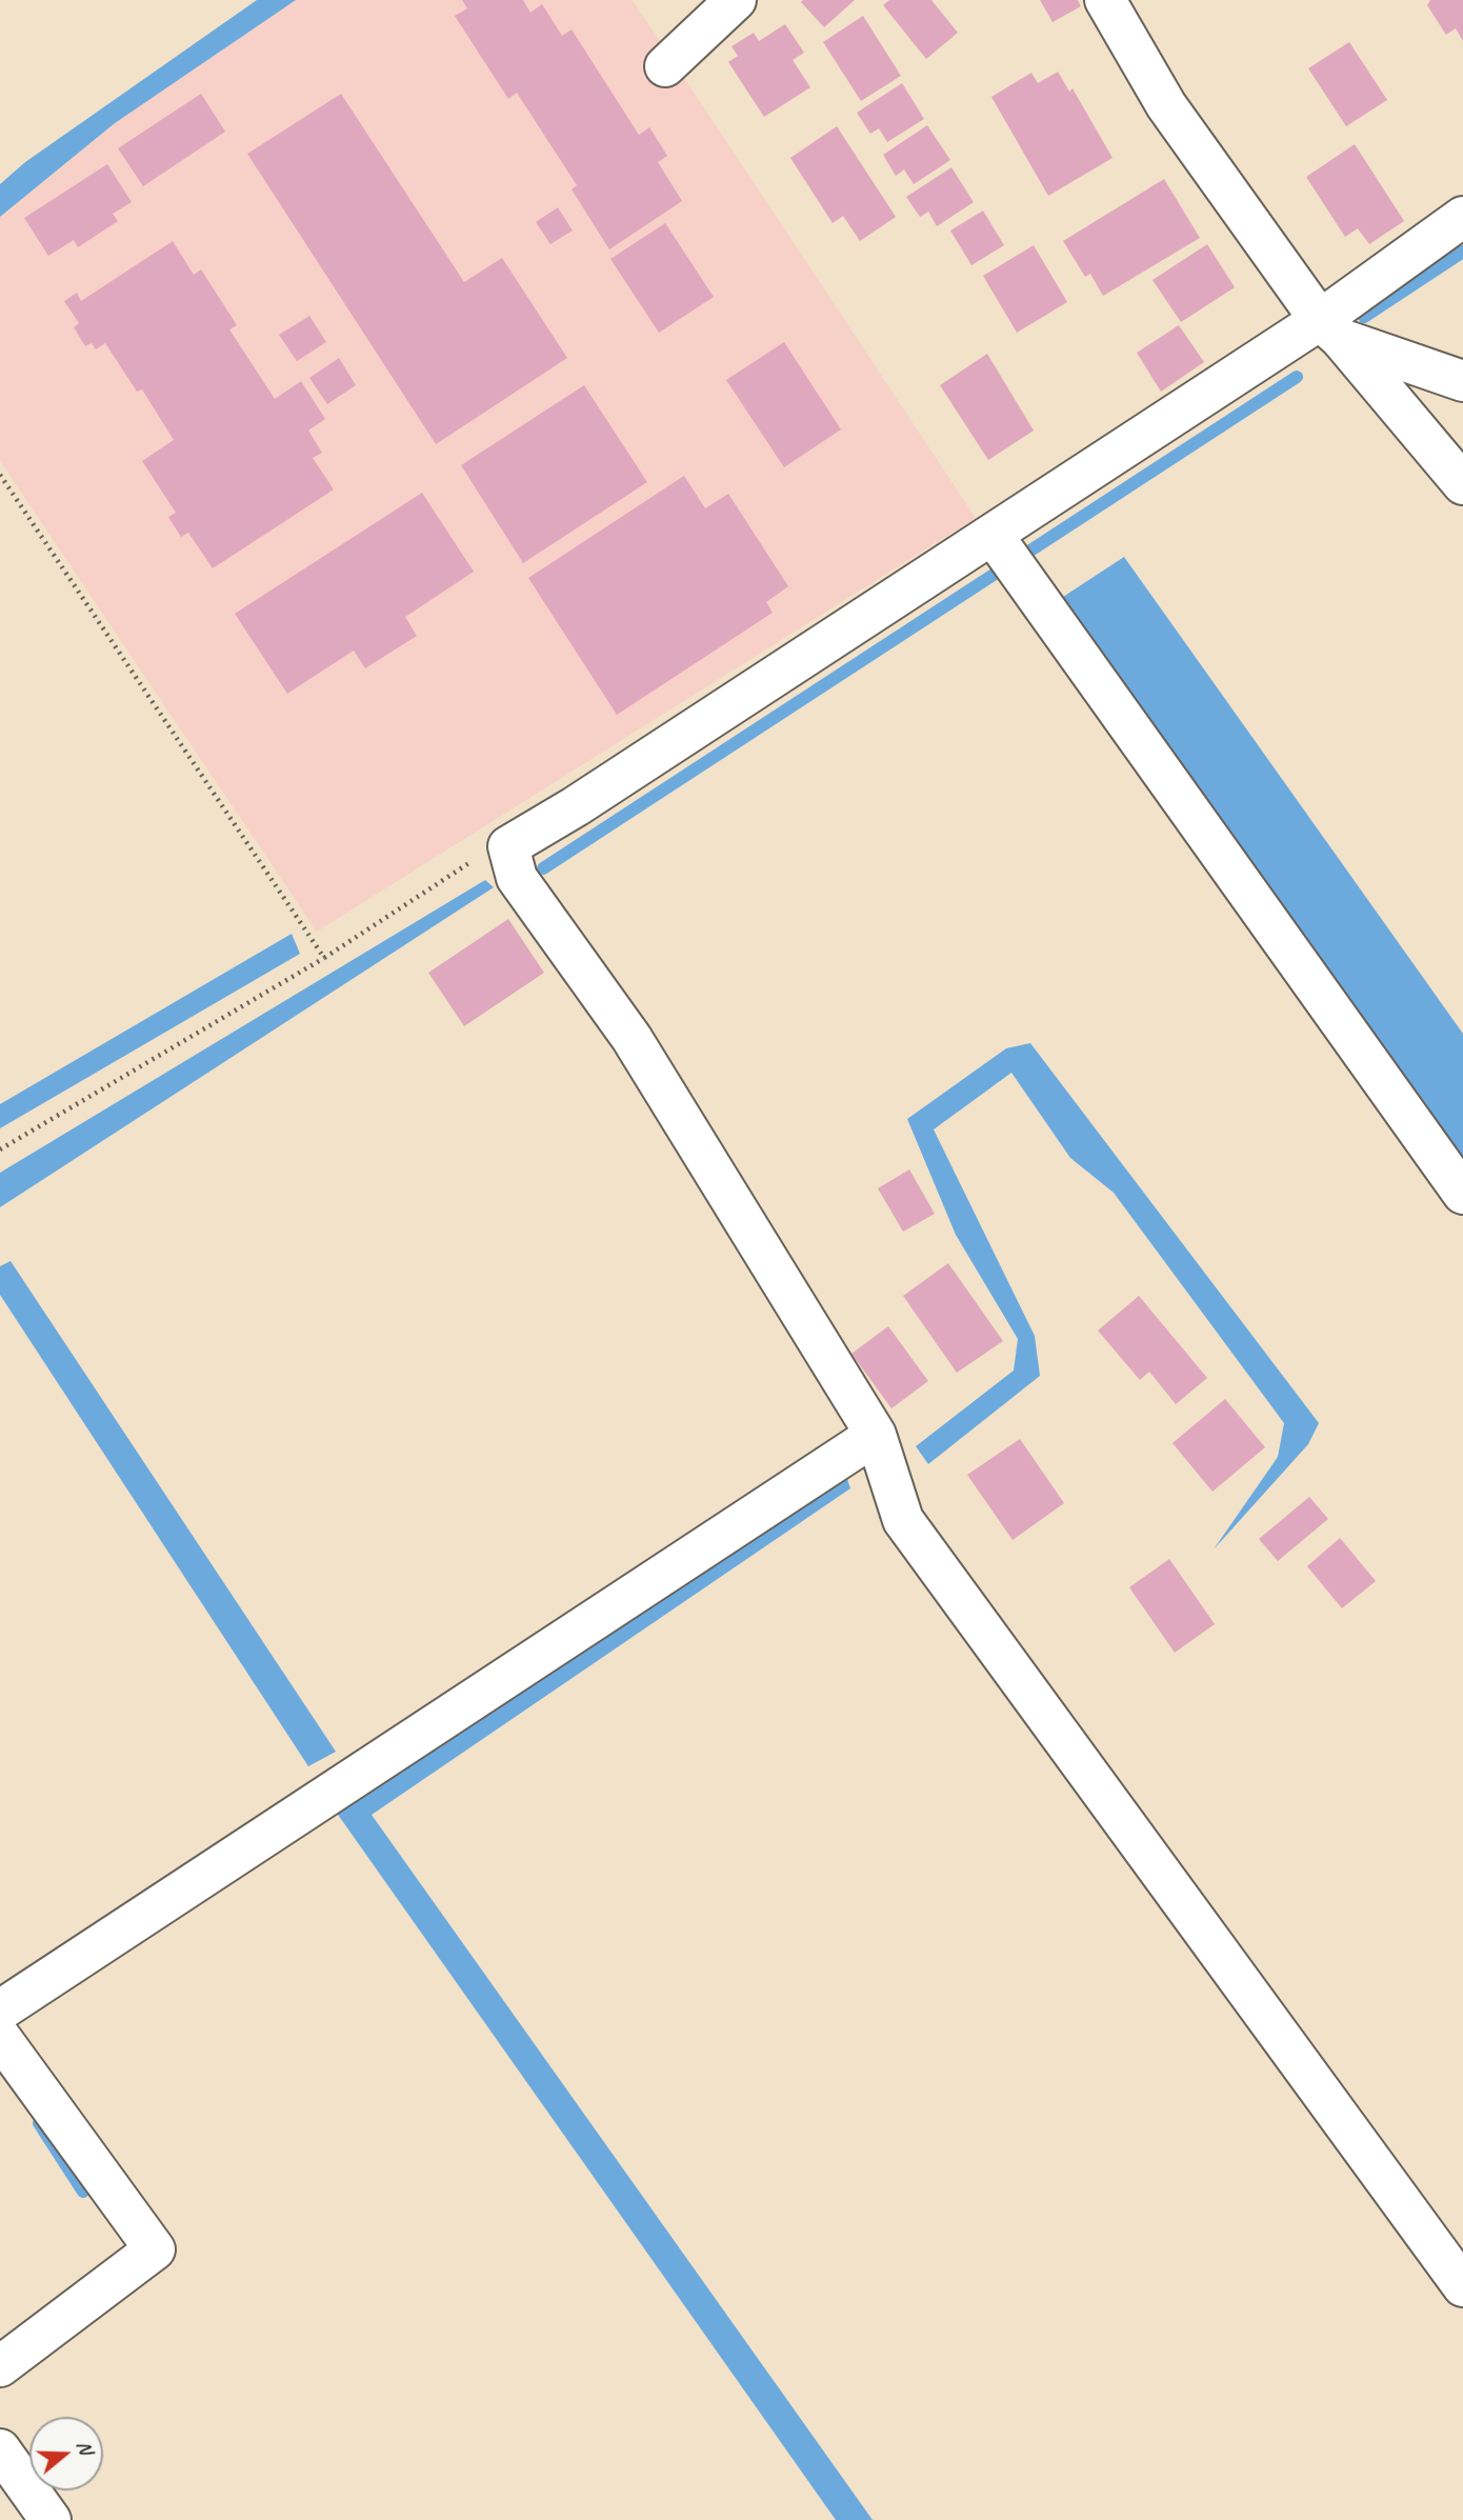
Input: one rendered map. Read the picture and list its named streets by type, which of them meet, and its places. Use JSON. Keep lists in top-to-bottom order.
{
  "north": "right"
}
